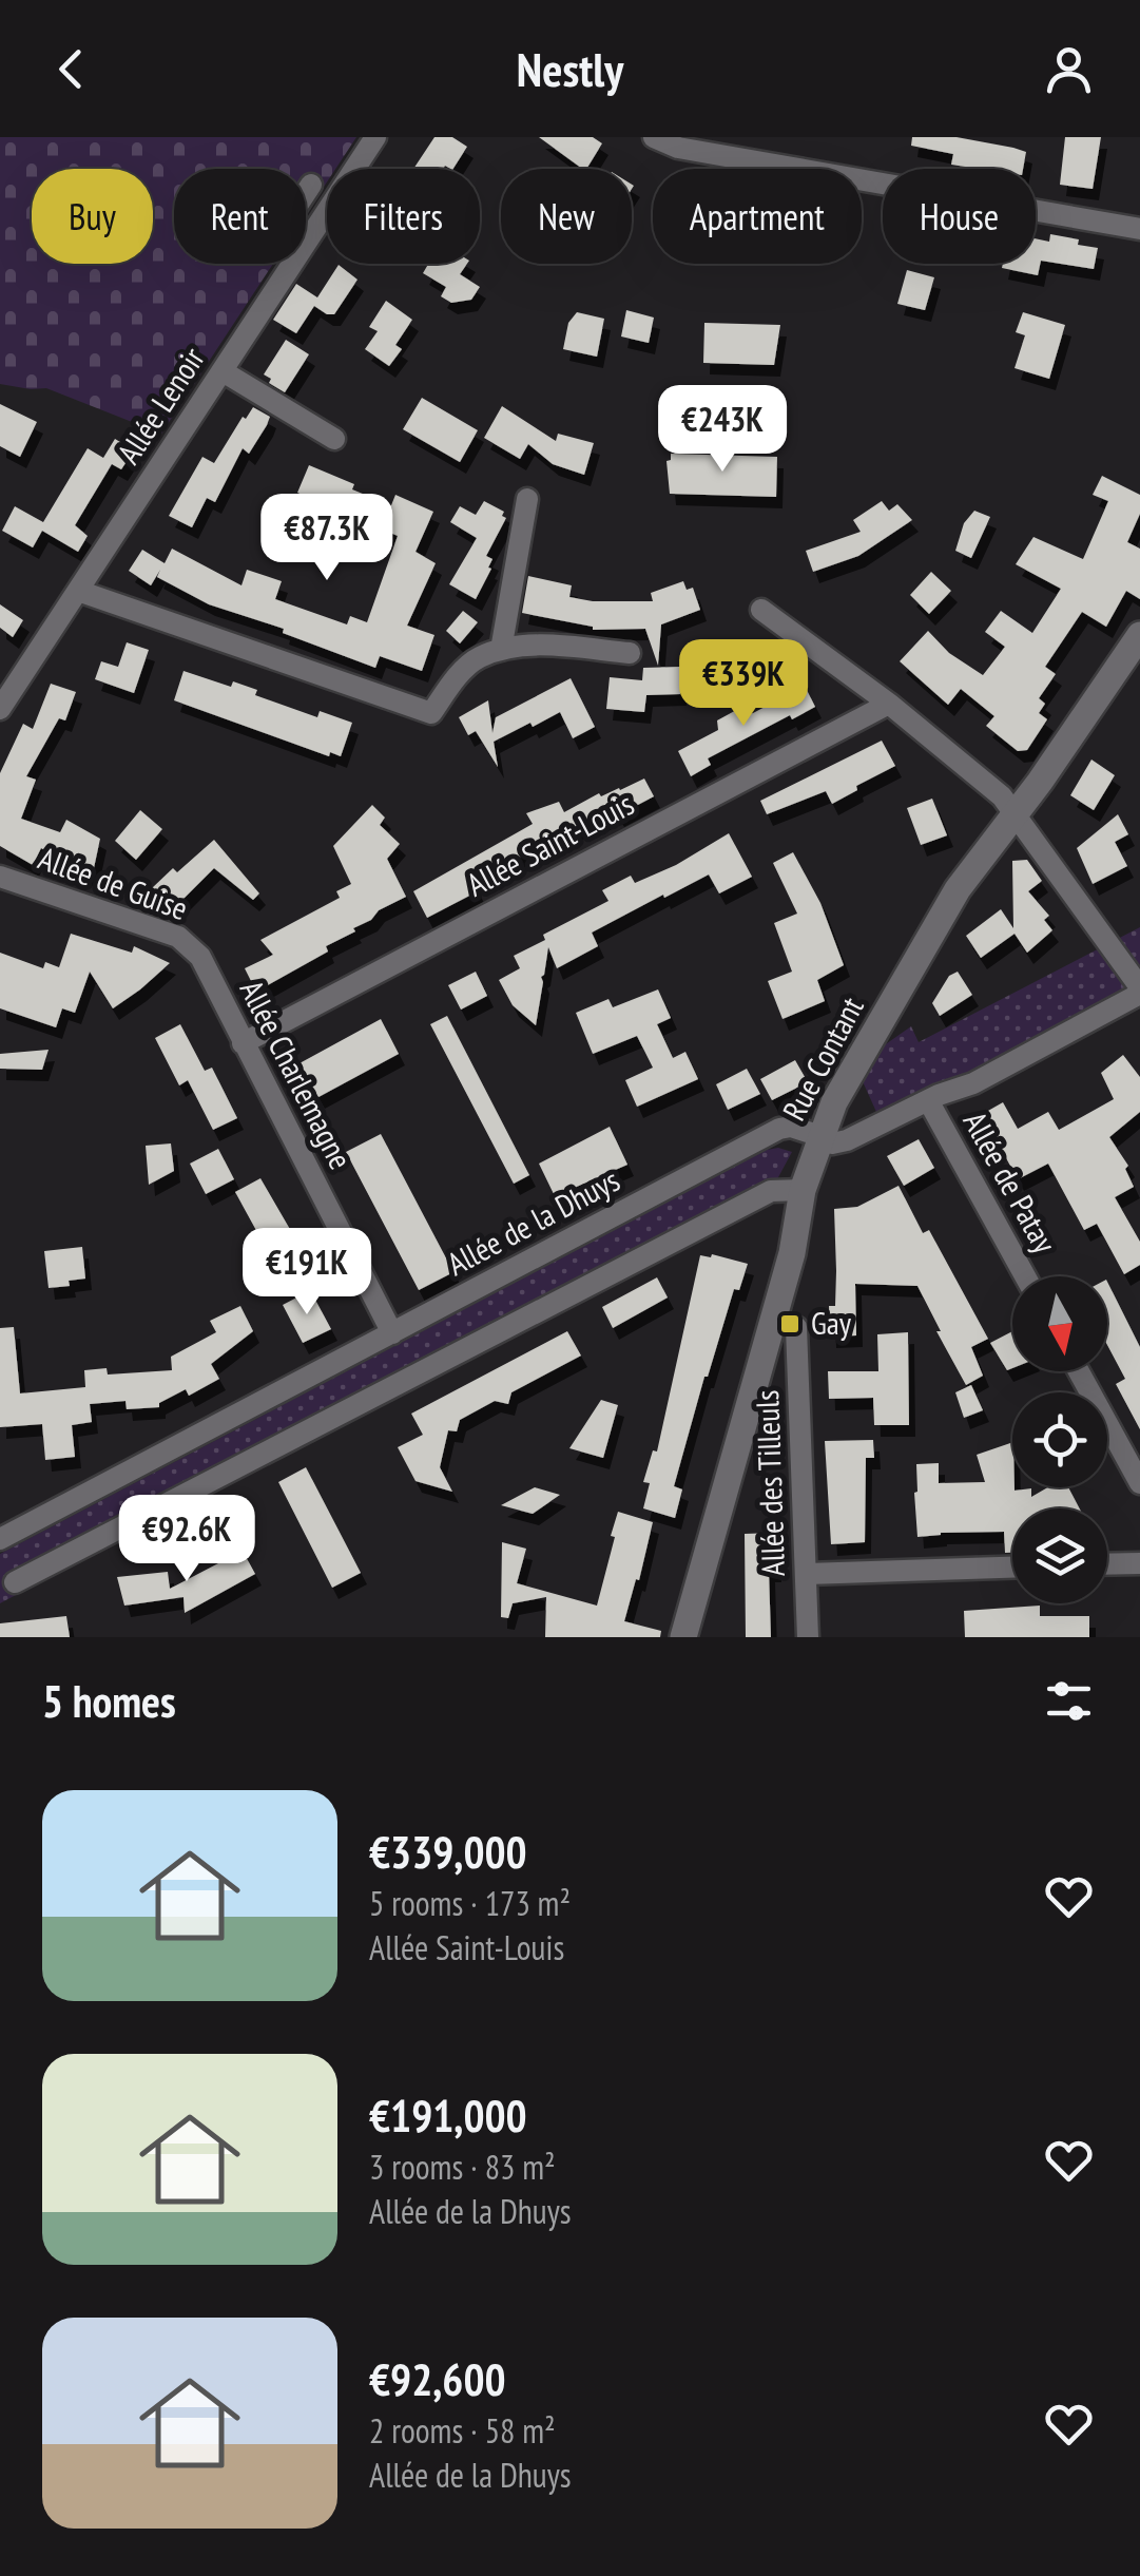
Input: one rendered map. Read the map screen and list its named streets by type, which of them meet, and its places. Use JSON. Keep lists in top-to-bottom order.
{
  "streets": {
    "main road": ["Rue Contant"],
    "street": [
      "Allée Lenoir",
      "Allée Saint-Louis",
      "Allée de Guise",
      "Allée Charlemagne",
      "Allée de Patay",
      "Allée de la Dhuys",
      "Allée des Tilleuls"
    ]
  },
  "crossings": [
    ["Allée Saint-Louis", "Allée Charlemagne"],
    ["Allée de Guise", "Allée Charlemagne"],
    ["Rue Contant", "Allée de la Dhuys"],
    ["Allée Charlemagne", "Allée de la Dhuys"],
    ["Allée de Patay", "Allée de la Dhuys"]
  ],
  "places": {
    "transit": ["Gay"]
  },
  "north": "bottom",
  "page": {
    "header": "Nestly",
    "chip": [
      "Buy",
      "Rent",
      "Filters",
      "New",
      "Apartment",
      "House"
    ],
    "price": [
      "€243K",
      "€87.3K",
      "€339K",
      "€191K",
      "€92.6K"
    ],
    "heading": "5 homes",
    "list": [
      {
        "name": "€339,000",
        "note": "5 rooms · 173 m² · Allée Saint-Louis"
      },
      {
        "name": "€191,000",
        "note": "3 rooms · 83 m² · Allée de la Dhuys"
      },
      {
        "name": "€92,600",
        "note": "2 rooms · 58 m² · Allée de la Dhuys"
      }
    ]
  }
}
